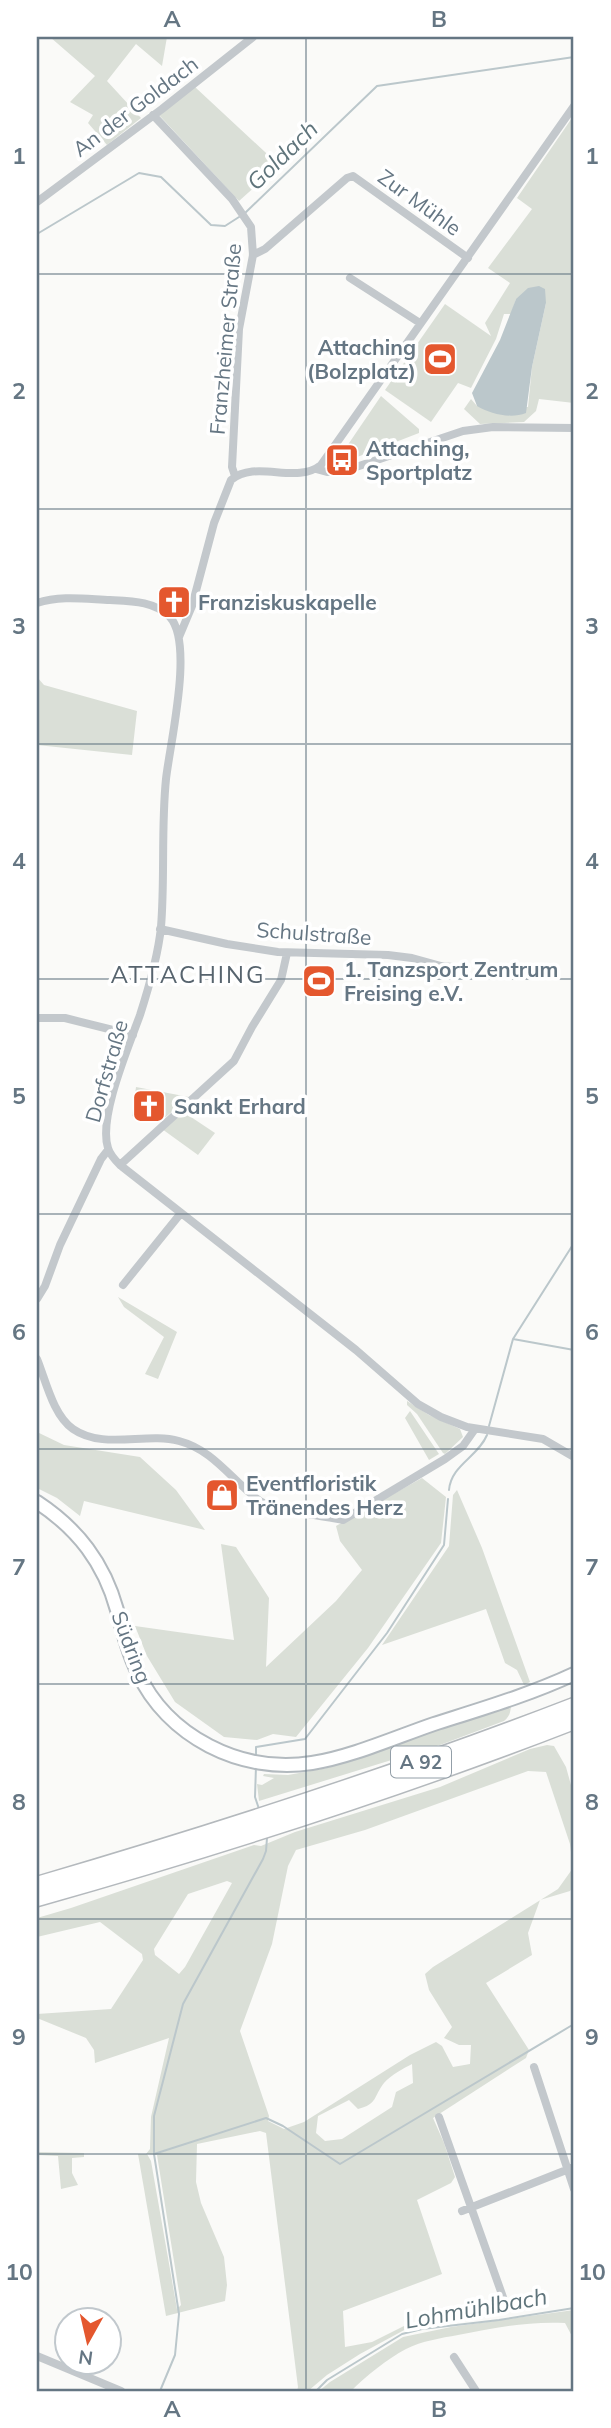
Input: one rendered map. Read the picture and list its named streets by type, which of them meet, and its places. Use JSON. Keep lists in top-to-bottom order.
{
  "streets": {
    "highway": ["A 92"],
    "main road": ["Südring"],
    "street": [
      "An der Goldach",
      "Zur Mühle",
      "Franzheimer Straße",
      "Schulstraße",
      "Dorfstraße"
    ]
  },
  "crossings": [
    ["An der Goldach", "Franzheimer Straße"],
    ["Zur Mühle", "Franzheimer Straße"],
    ["Schulstraße", "Dorfstraße"]
  ],
  "districts": ["ATTACHING"],
  "water": ["Goldach", "Lohmühlbach"],
  "places": {
    "sports": ["Attaching (Bolzplatz)", "1. Tanzsport Zentrum Freising e.V."],
    "bus stop": ["Attaching, Sportplatz"],
    "church": ["Franziskuskapelle", "Sankt Erhard"],
    "shop": ["Eventfloristik Tränendes Herz"]
  },
  "north": "bottom",
  "grid": {
    "columns": ["A", "B"],
    "rows": [
      "1",
      "2",
      "3",
      "4",
      "5",
      "6",
      "7",
      "8",
      "9",
      "10"
    ]
  }
}
